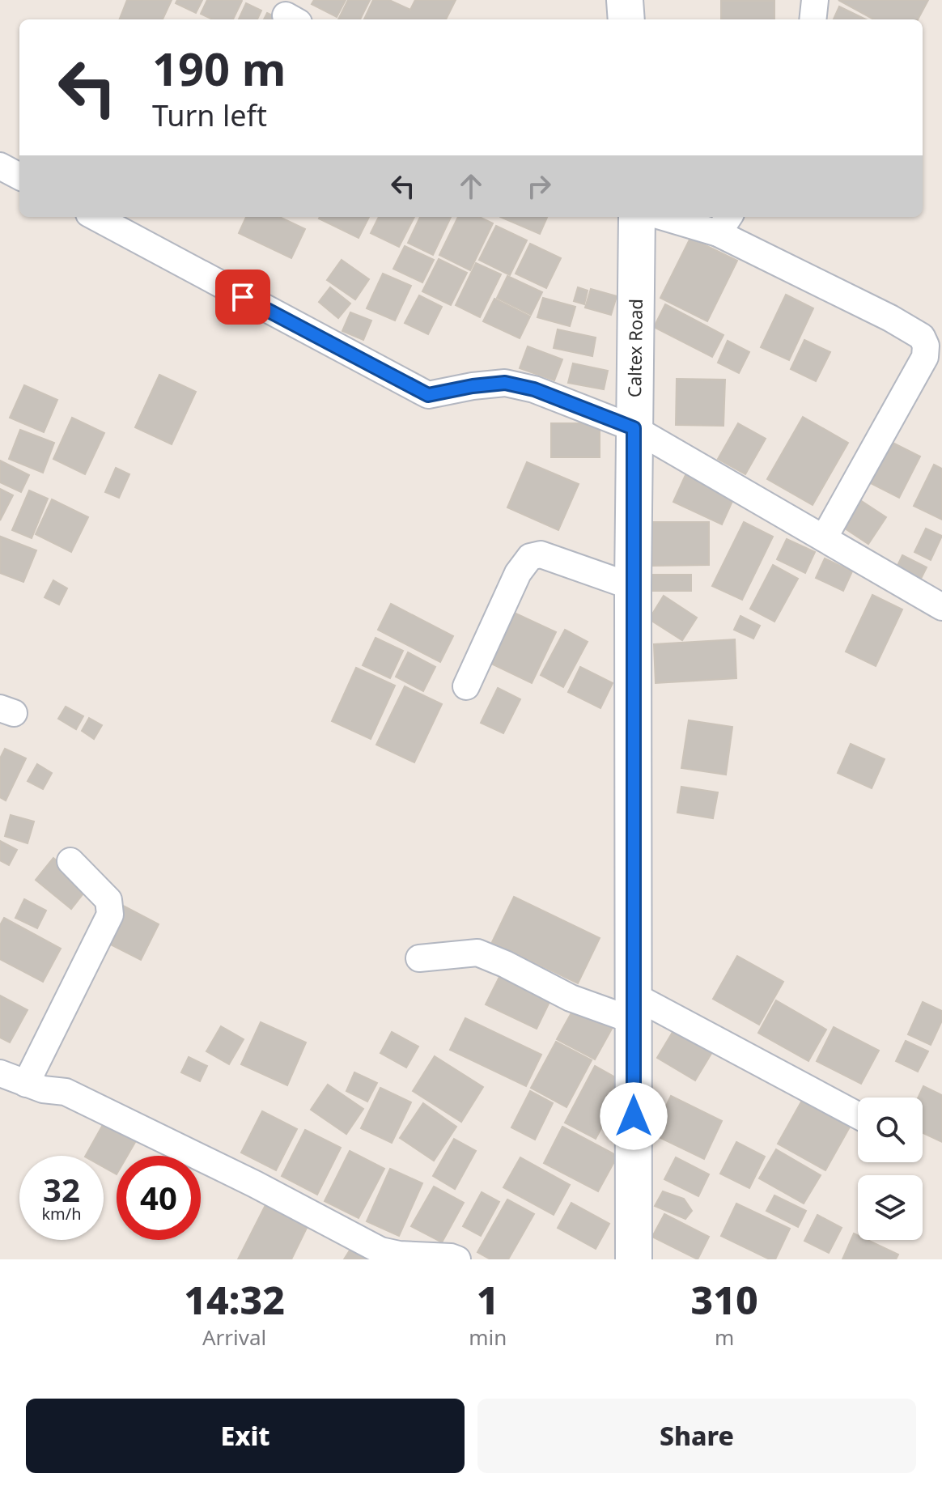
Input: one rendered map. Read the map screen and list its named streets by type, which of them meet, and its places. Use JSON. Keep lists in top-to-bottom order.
{
  "streets": {
    "street": ["Caltex Road"]
  },
  "page": {
    "turn": ["190 m", "Turn left"],
    "speed": "32 km/h",
    "limit": "40",
    "eta": [
      "14:32",
      "Arrival",
      "1",
      "min",
      "310",
      "m"
    ],
    "buttons": ["Exit", "Share"]
  }
}
